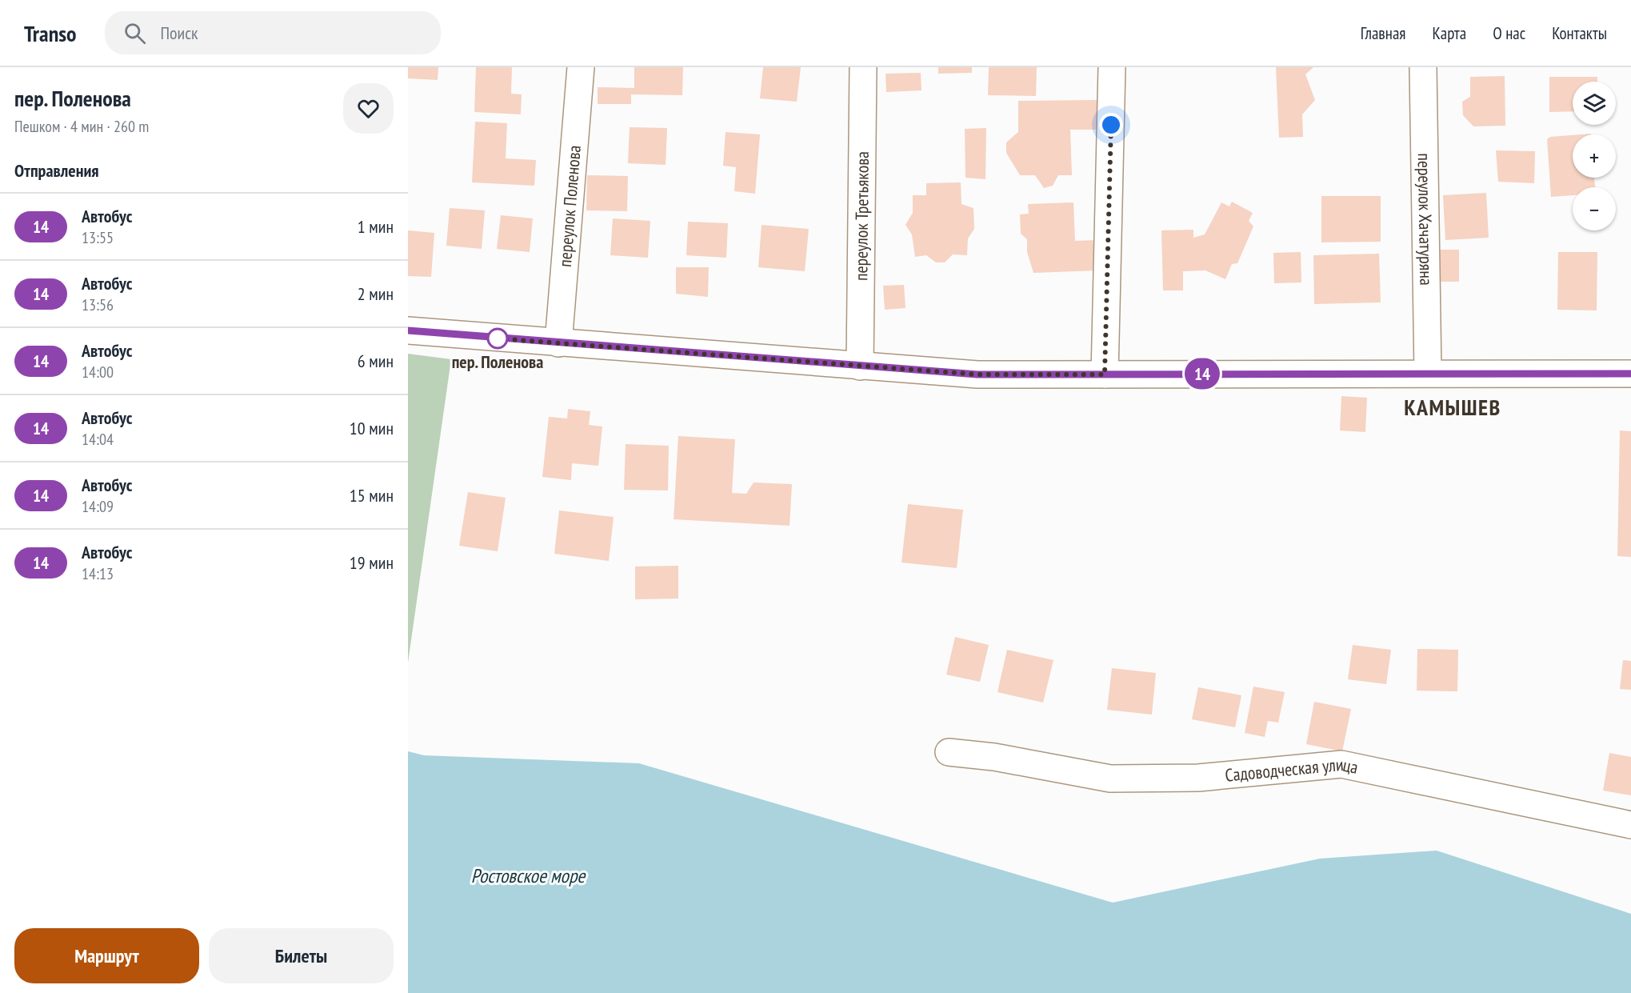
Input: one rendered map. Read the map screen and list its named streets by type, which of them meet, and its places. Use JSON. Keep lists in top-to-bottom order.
{
  "streets": {
    "street": [
      "переулок Поленова",
      "переулок Третьякова",
      "переулок Хачатуряна",
      "Садоводческая улица"
    ]
  },
  "districts": ["КАМЫШЕВ"],
  "water": ["Ростовское море"],
  "places": ["пер. Поленова"],
  "lines": ["bus line 14"],
  "page": {
    "header": "Transo",
    "search": "Поиск",
    "nav": [
      "Главная",
      "Карта",
      "О нас",
      "Контакты"
    ],
    "heading": [
      ["пер. Поленова", "Пешком · 4 мин · 260 m"],
      "Отправления"
    ],
    "on_map": "14",
    "map_buttons": ["+", "−"],
    "list": [
      {
        "mark": "14",
        "name": "Автобус",
        "note": "13:55",
        "value": "1 мин"
      },
      {
        "mark": "14",
        "name": "Автобус",
        "note": "13:56",
        "value": "2 мин"
      },
      {
        "mark": "14",
        "name": "Автобус",
        "note": "14:00",
        "value": "6 мин"
      },
      {
        "mark": "14",
        "name": "Автобус",
        "note": "14:04",
        "value": "10 мин"
      },
      {
        "mark": "14",
        "name": "Автобус",
        "note": "14:09",
        "value": "15 мин"
      },
      {
        "mark": "14",
        "name": "Автобус",
        "note": "14:13",
        "value": "19 мин"
      }
    ],
    "buttons": ["Маршрут", "Билеты"]
  }
}
